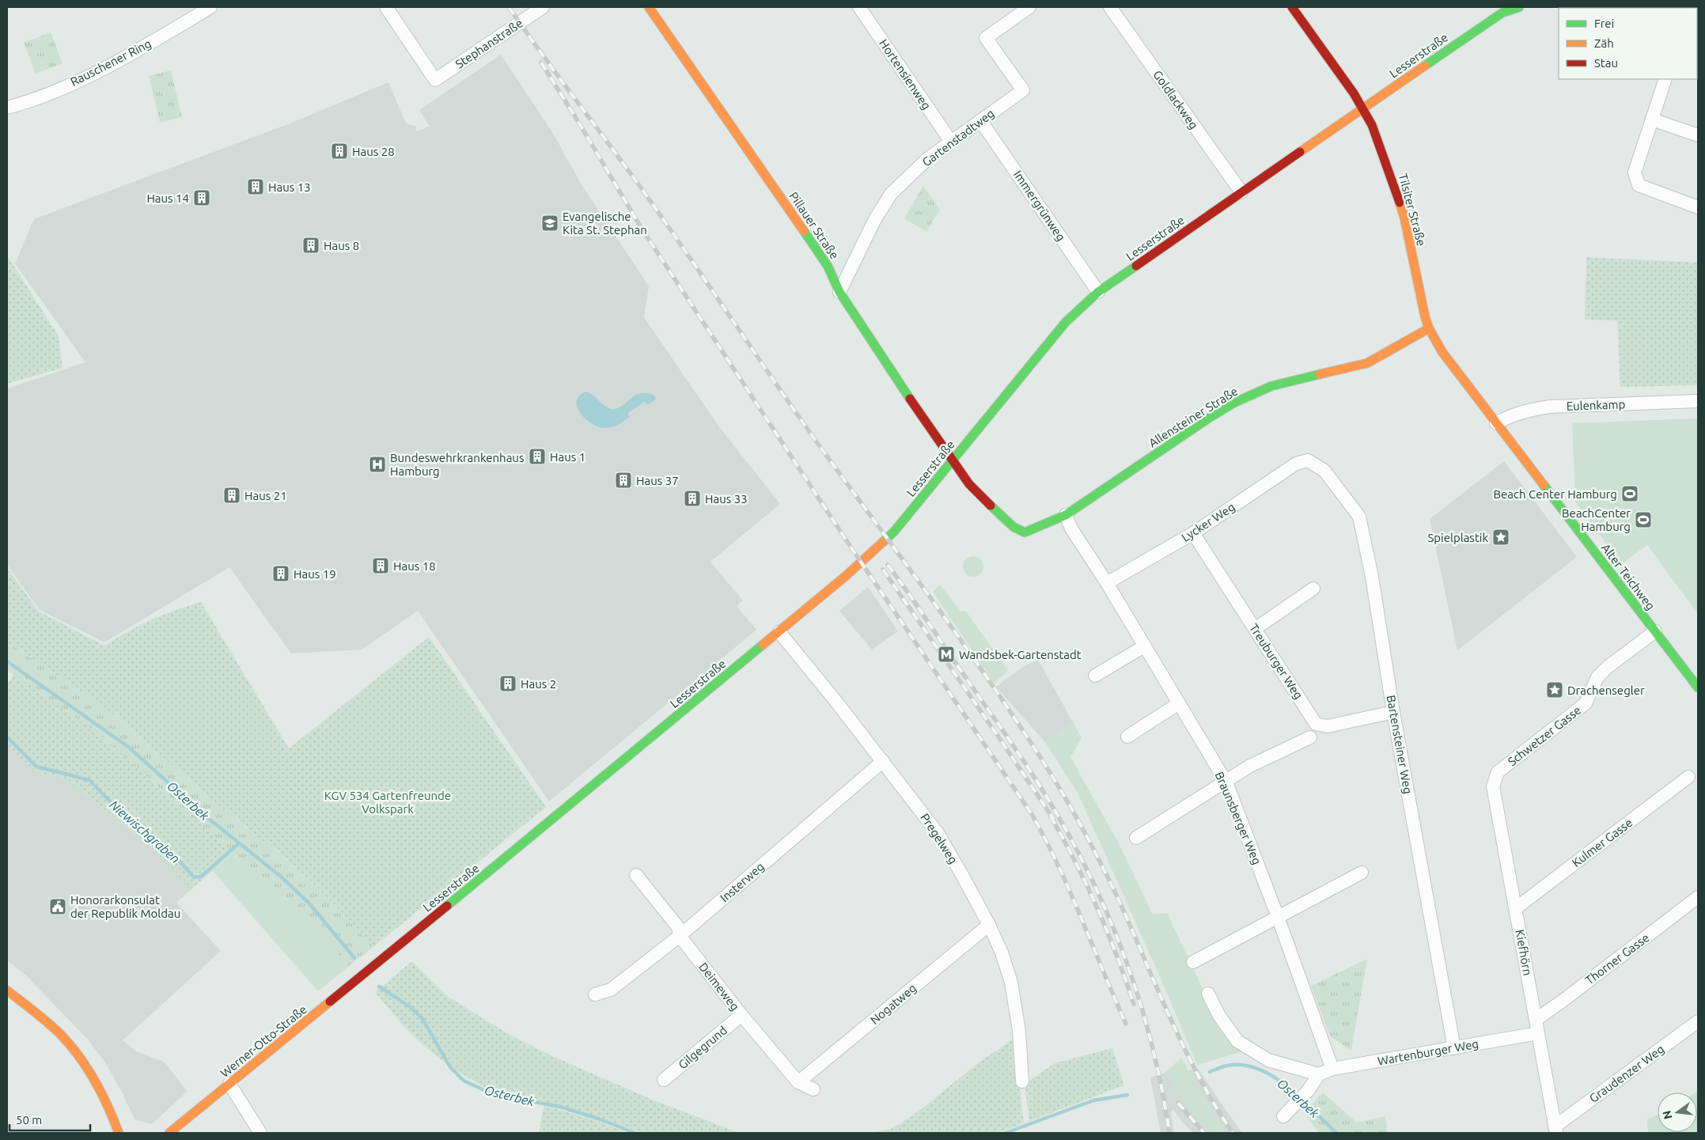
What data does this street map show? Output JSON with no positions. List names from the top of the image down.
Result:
{
  "streets": {
    "street": [
      "Stephanstraße",
      "Lesserstraße",
      "Rauschener Ring",
      "Hortensienweg",
      "Goldlackweg",
      "Gartenstadtweg",
      "Immergrünweg",
      "Tilsiter Straße",
      "Pillauer Straße",
      "Eulenkamp",
      "Allensteiner Straße",
      "Lycker Weg",
      "Alter Teichweg",
      "Treuburger Weg",
      "Schwetzer Gasse",
      "Bartensteiner Weg",
      "Braunsberger Weg",
      "Pregelweg",
      "Kulmer Gasse",
      "Insterweg",
      "Kiefhörn",
      "Thorner Gasse",
      "Deimeweg",
      "Nogatweg",
      "Werner-Otto-Straße",
      "Gilgegrund",
      "Wartenburger Weg",
      "Graudenzer Weg"
    ]
  },
  "crossings": [
    ["Lesserstraße", "Goldlackweg"],
    ["Lesserstraße", "Immergrünweg"],
    ["Lesserstraße", "Tilsiter Straße"],
    ["Lesserstraße", "Pillauer Straße"],
    ["Lesserstraße", "Pregelweg"],
    ["Lesserstraße", "Werner-Otto-Straße"],
    ["Hortensienweg", "Gartenstadtweg"],
    ["Gartenstadtweg", "Immergrünweg"],
    ["Gartenstadtweg", "Pillauer Straße"],
    ["Tilsiter Straße", "Eulenkamp"],
    ["Tilsiter Straße", "Allensteiner Straße"],
    ["Tilsiter Straße", "Alter Teichweg"],
    ["Pillauer Straße", "Allensteiner Straße"],
    ["Eulenkamp", "Alter Teichweg"],
    ["Allensteiner Straße", "Braunsberger Weg"],
    ["Lycker Weg", "Treuburger Weg"],
    ["Lycker Weg", "Bartensteiner Weg"],
    ["Lycker Weg", "Braunsberger Weg"],
    ["Alter Teichweg", "Schwetzer Gasse"],
    ["Treuburger Weg", "Bartensteiner Weg"],
    ["Schwetzer Gasse", "Kiefhörn"],
    ["Bartensteiner Weg", "Wartenburger Weg"],
    ["Braunsberger Weg", "Wartenburger Weg"],
    ["Pregelweg", "Insterweg"],
    ["Pregelweg", "Nogatweg"],
    ["Kulmer Gasse", "Kiefhörn"],
    ["Insterweg", "Deimeweg"],
    ["Kiefhörn", "Thorner Gasse"],
    ["Kiefhörn", "Wartenburger Weg"],
    ["Kiefhörn", "Graudenzer Weg"],
    ["Deimeweg", "Nogatweg"],
    ["Deimeweg", "Gilgegrund"]
  ],
  "water": ["Osterbek", "Niewischgraben"],
  "parks": ["KGV 534 Gartenfreunde Volkspark"],
  "places": {
    "building": [
      "Haus 28",
      "Haus 13",
      "Haus 14",
      "Haus 8",
      "Haus 1",
      "Haus 37",
      "Haus 21",
      "Haus 33",
      "Haus 18",
      "Haus 19",
      "Haus 2"
    ],
    "school or university": ["Evangelische Kita St. Stephan"],
    "hospital": ["Bundeswehrkrankenhaus Hamburg"],
    "sports": ["Beach Center Hamburg", "BeachCenter Hamburg"],
    "place": ["Spielplastik", "Drachensegler"],
    "metro station": ["Wandsbek-Gartenstadt"],
    "public building": ["Honorarkonsulat der Republik Moldau"]
  },
  "legend": ["Frei", "Zäh", "Stau"],
  "scale_bar": "50 m",
  "north": "left"
}
